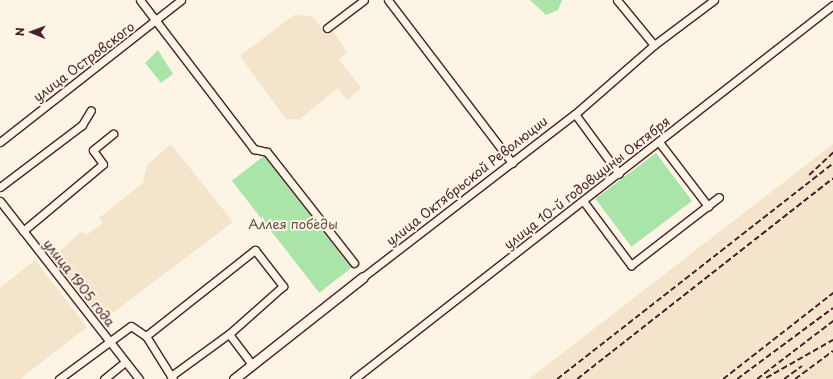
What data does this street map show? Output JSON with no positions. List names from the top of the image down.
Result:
{
  "streets": {
    "main road": ["улица Октябрьской Революции"],
    "street": ["улица Островского", "улица 10-й годовщины Октября", "улица 1905 года"]
  },
  "parks": ["Аллея победы"],
  "north": "left"
}
